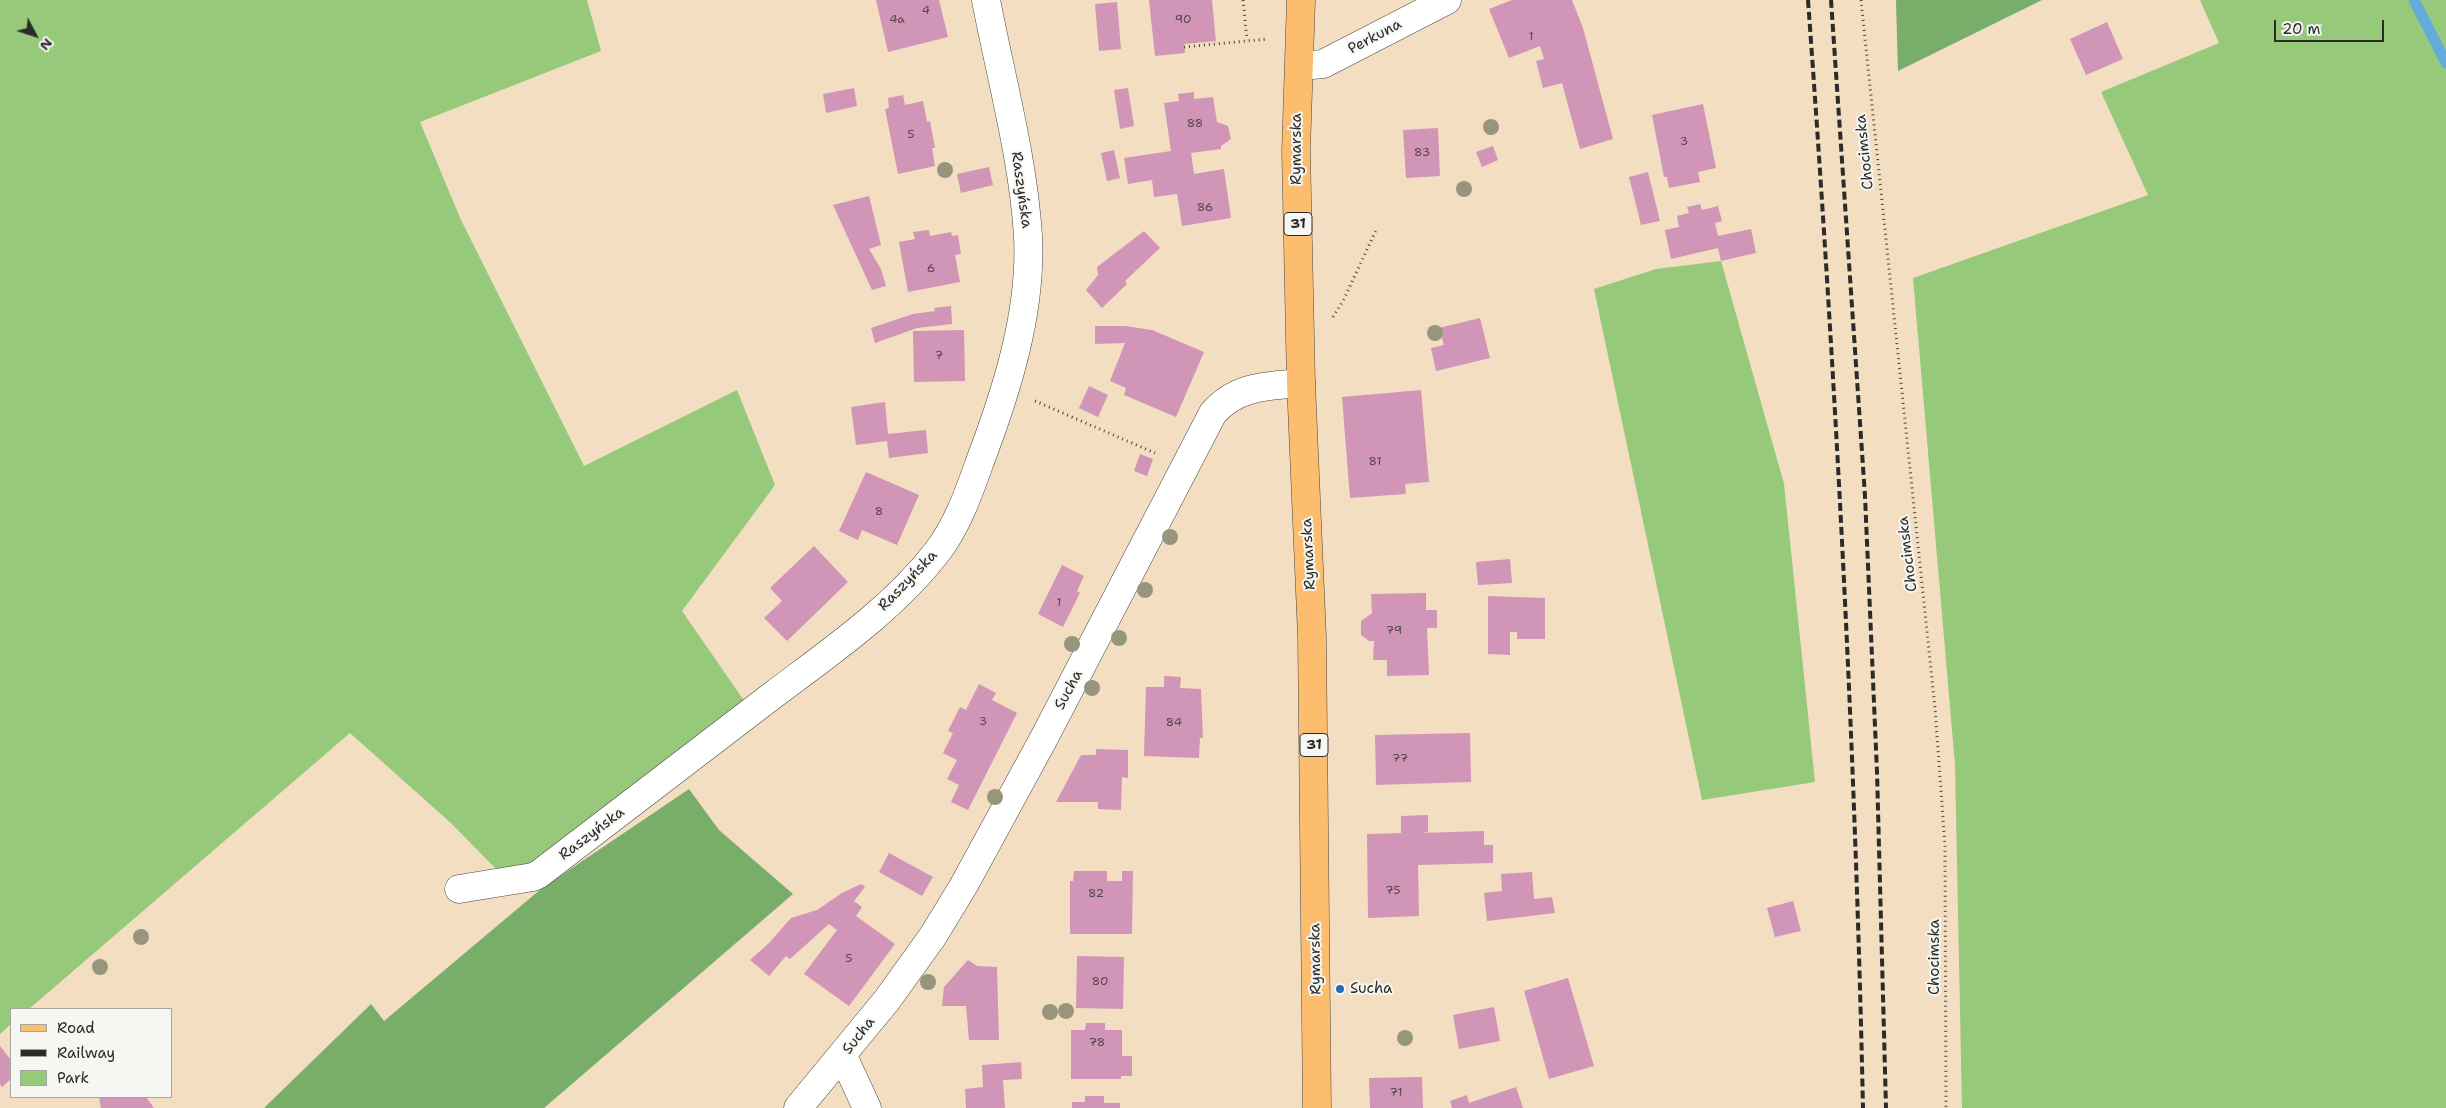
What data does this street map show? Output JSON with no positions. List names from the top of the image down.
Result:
{
  "streets": {
    "main road": ["Rymarska", "31"],
    "street": ["Perkuna", "Raszyńska", "Sucha"],
    "path": ["Chocimska"]
  },
  "crossings": [
    ["Perkuna", "Rymarska"],
    ["Rymarska", "Sucha"]
  ],
  "places": ["Sucha"],
  "house_numbers": [
    "4",
    "4a",
    "90",
    "1",
    "88",
    "5",
    "3",
    "83",
    "86",
    "6",
    "7",
    "81",
    "8",
    "1",
    "79",
    "3",
    "84",
    "77",
    "75",
    "82",
    "5",
    "80",
    "78",
    "71"
  ],
  "legend": ["Road", "Railway", "Park"],
  "scale_bar": "20 m",
  "north": "bottom right"
}
